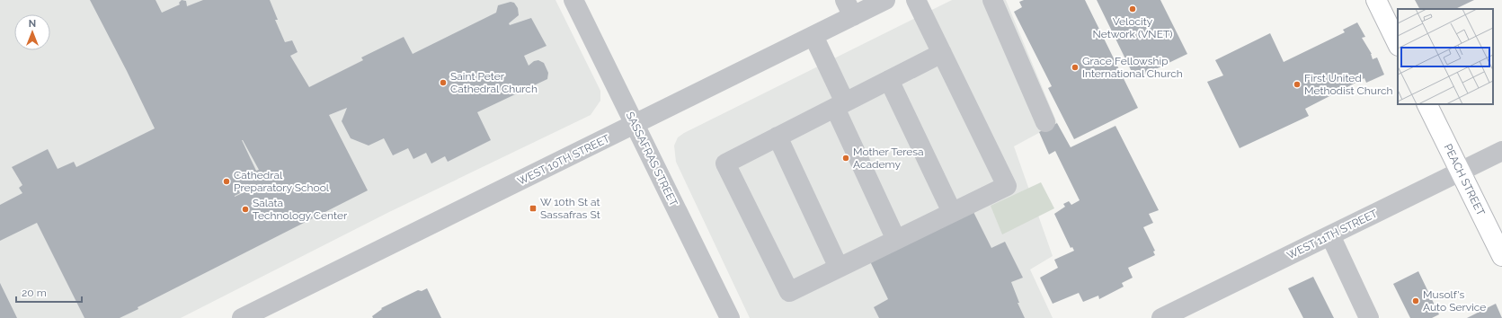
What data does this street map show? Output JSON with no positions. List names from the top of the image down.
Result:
{
  "streets": {
    "main road": ["PEACH STREET"],
    "street": ["SASSAFRAS STREET", "WEST 10TH STREET", "WEST 11TH STREET"]
  },
  "crossings": [
    ["SASSAFRAS STREET", "WEST 10TH STREET"],
    ["PEACH STREET", "WEST 11TH STREET"]
  ],
  "places": {
    "other": [
      "Velocity Network (VNET)",
      "Grace Fellowship International Church",
      "Saint Peter Cathedral Church",
      "First United Methodist Church",
      "Mother Teresa Academy",
      "Cathedral Preparatory School",
      "Salata Technology Center",
      "Musolf's Auto Service"
    ],
    "transit": ["W 10th St at Sassafras St"]
  },
  "scale_bar": "20 m",
  "north": "top"
}
